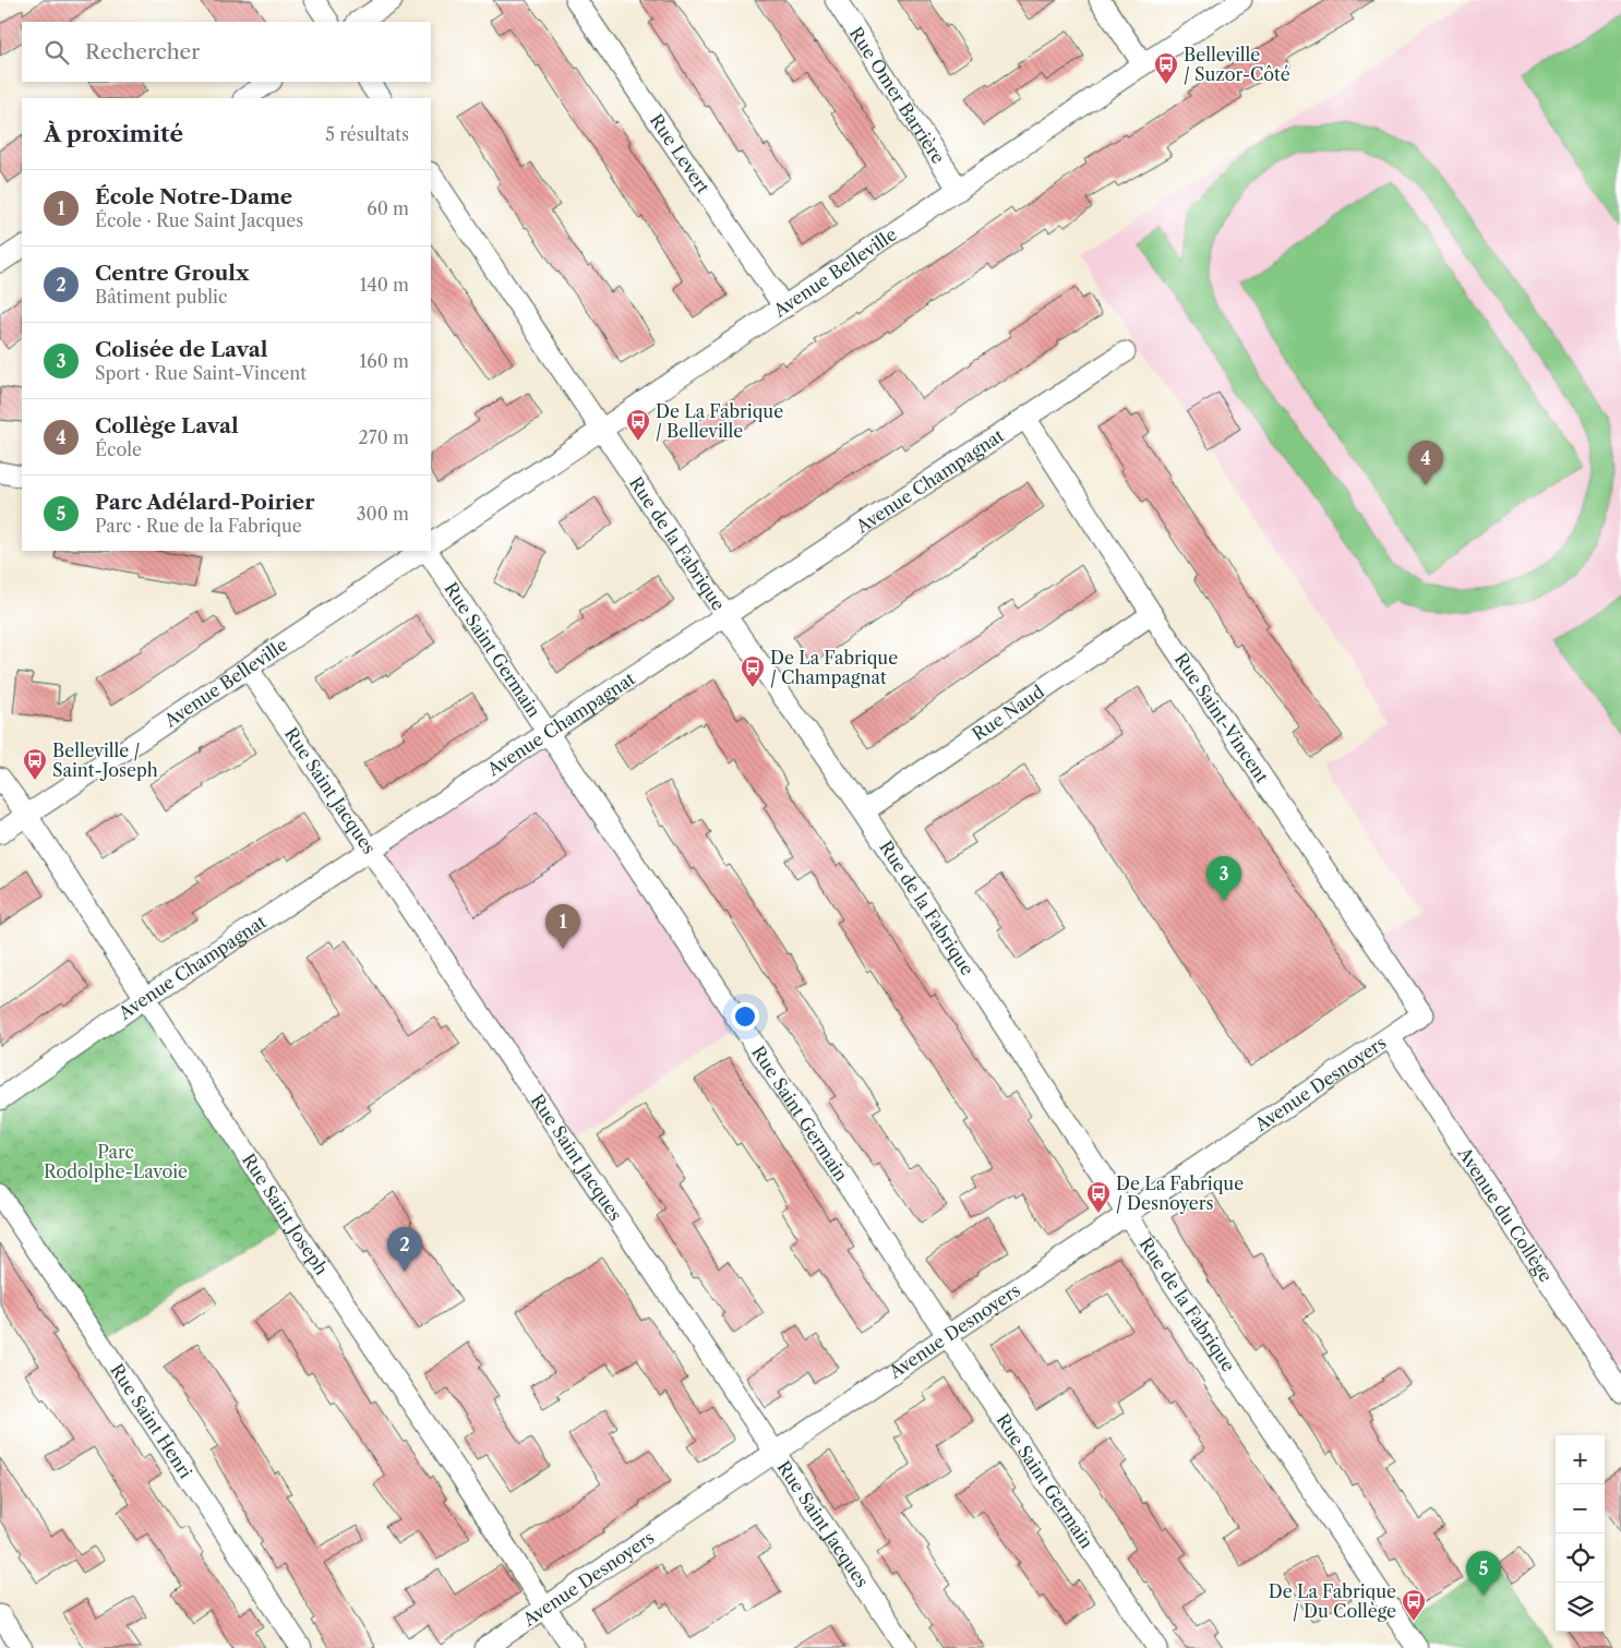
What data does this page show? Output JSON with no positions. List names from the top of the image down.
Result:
{
  "streets": {
    "street": [
      "Rue Omer Barrière",
      "Rue Levert",
      "Avenue Belleville",
      "Avenue Champagnat",
      "Rue de la Fabrique",
      "Rue Saint Germain",
      "Rue Naud",
      "Rue Saint-Vincent",
      "Rue Saint Jacques",
      "Avenue Desnoyers",
      "Rue Saint Joseph",
      "Avenue du Collège",
      "Rue Saint Henri"
    ]
  },
  "crossings": [
    ["Rue Omer Barrière", "Avenue Belleville"],
    ["Rue Levert", "Avenue Belleville"],
    ["Avenue Belleville", "Rue de la Fabrique"],
    ["Avenue Belleville", "Rue Saint Jacques"],
    ["Avenue Belleville", "Rue Saint Joseph"],
    ["Avenue Champagnat", "Rue de la Fabrique"],
    ["Avenue Champagnat", "Rue Saint Germain"],
    ["Avenue Champagnat", "Rue Saint-Vincent"],
    ["Avenue Champagnat", "Rue Saint Jacques"],
    ["Avenue Champagnat", "Rue Saint Joseph"],
    ["Rue de la Fabrique", "Rue Naud"],
    ["Rue de la Fabrique", "Avenue Desnoyers"],
    ["Rue Saint Germain", "Avenue Desnoyers"],
    ["Rue Naud", "Rue Saint-Vincent"],
    ["Rue Saint-Vincent", "Avenue Desnoyers"],
    ["Rue Saint Jacques", "Avenue Desnoyers"],
    ["Avenue Desnoyers", "Rue Saint Joseph"],
    ["Avenue Desnoyers", "Avenue du Collège"]
  ],
  "parks": ["Parc Rodolphe-Lavoie"],
  "places": {
    "bus stop": [
      "Belleville / Suzor-Côté",
      "De La Fabrique / Belleville",
      "De La Fabrique / Champagnat",
      "Belleville / Saint-Joseph",
      "De La Fabrique / Desnoyers",
      "De La Fabrique / Du Collège"
    ]
  },
  "page": {
    "search": "Rechercher",
    "heading": ["À proximité", "5 résultats"],
    "list": [
      {
        "mark": "1",
        "name": "École Notre-Dame",
        "note": "École · Rue Saint Jacques",
        "value": "60 m"
      },
      {
        "mark": "2",
        "name": "Centre Groulx",
        "note": "Bâtiment public",
        "value": "140 m"
      },
      {
        "mark": "3",
        "name": "Colisée de Laval",
        "note": "Sport · Rue Saint-Vincent",
        "value": "160 m"
      },
      {
        "mark": "4",
        "name": "Collège Laval",
        "note": "École",
        "value": "270 m"
      },
      {
        "mark": "5",
        "name": "Parc Adélard-Poirier",
        "note": "Parc · Rue de la Fabrique",
        "value": "300 m"
      }
    ],
    "pins": [
      "4",
      "3",
      "1",
      "2",
      "5"
    ],
    "map_buttons": ["+", "−"]
  }
}
